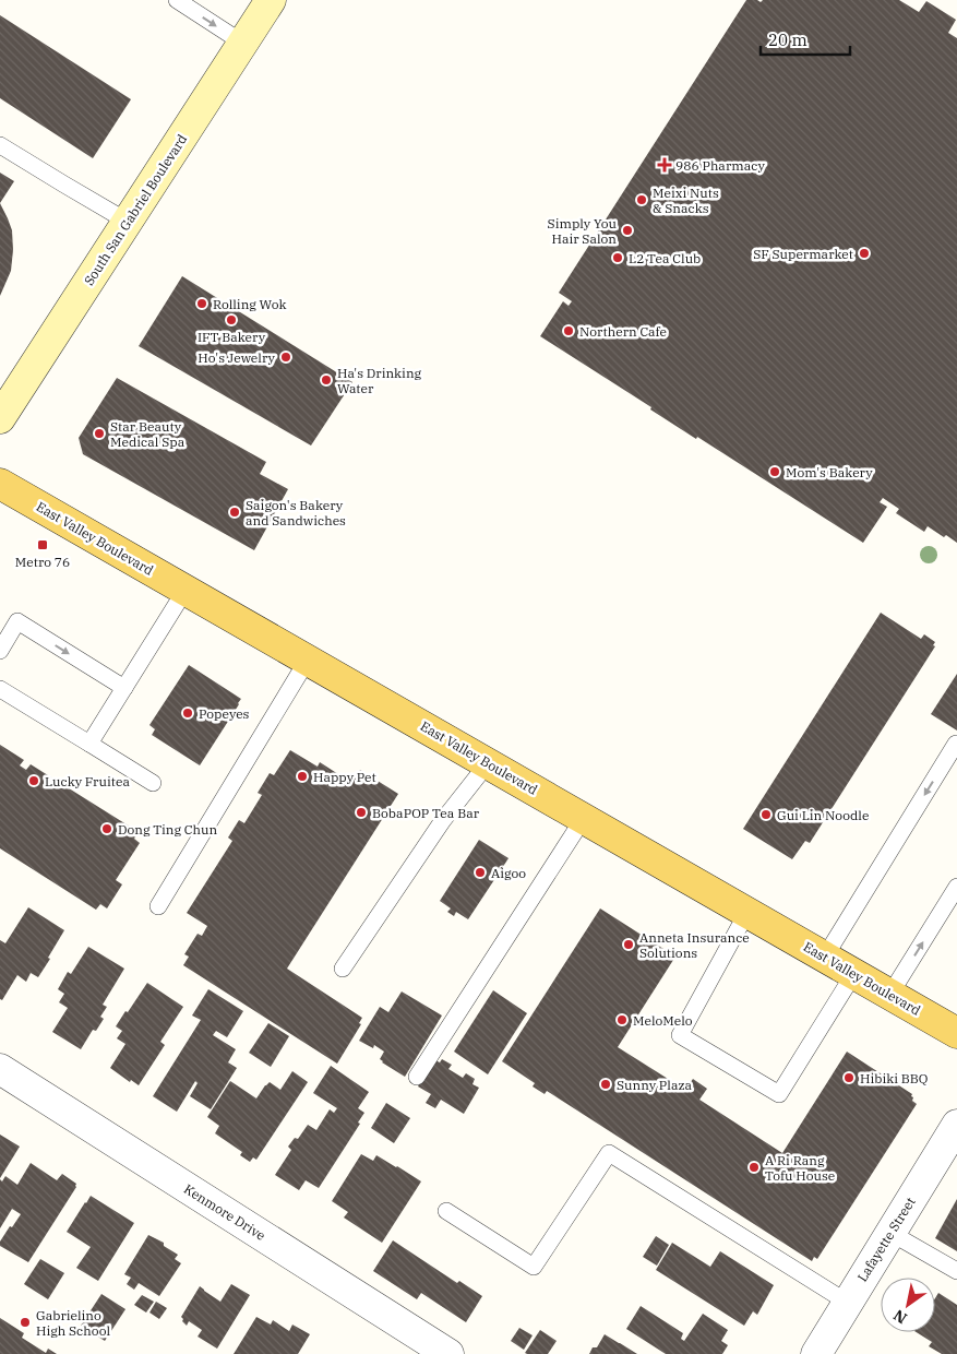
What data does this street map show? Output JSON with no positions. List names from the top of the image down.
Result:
{
  "streets": {
    "main road": ["South San Gabriel Boulevard", "East Valley Boulevard"],
    "street": ["Kenmore Drive", "Lafayette Street"]
  },
  "places": {
    "health": ["986 Pharmacy"],
    "other": [
      "Meixi Nuts & Snacks",
      "Simply You Hair Salon",
      "SF Supermarket",
      "L2 Tea Club",
      "Rolling Wok",
      "IFT Bakery",
      "Northern Cafe",
      "Ho's Jewelry",
      "Ha's Drinking Water",
      "Star Beauty Medical Spa",
      "Mom's Bakery",
      "Saigon's Bakery and Sandwiches",
      "Popeyes",
      "Happy Pet",
      "Lucky Fruitea",
      "BobaPOP Tea Bar",
      "Gui Lin Noodle",
      "Dong Ting Chun",
      "Aigoo",
      "Anneta Insurance Solutions",
      "MeloMelo",
      "Hibiki BBQ",
      "Sunny Plaza",
      "A Ri Rang Tofu House",
      "Gabrielino High School"
    ],
    "transit": ["Metro 76"]
  },
  "scale_bar": "20 m",
  "north": "bottom left"
}
